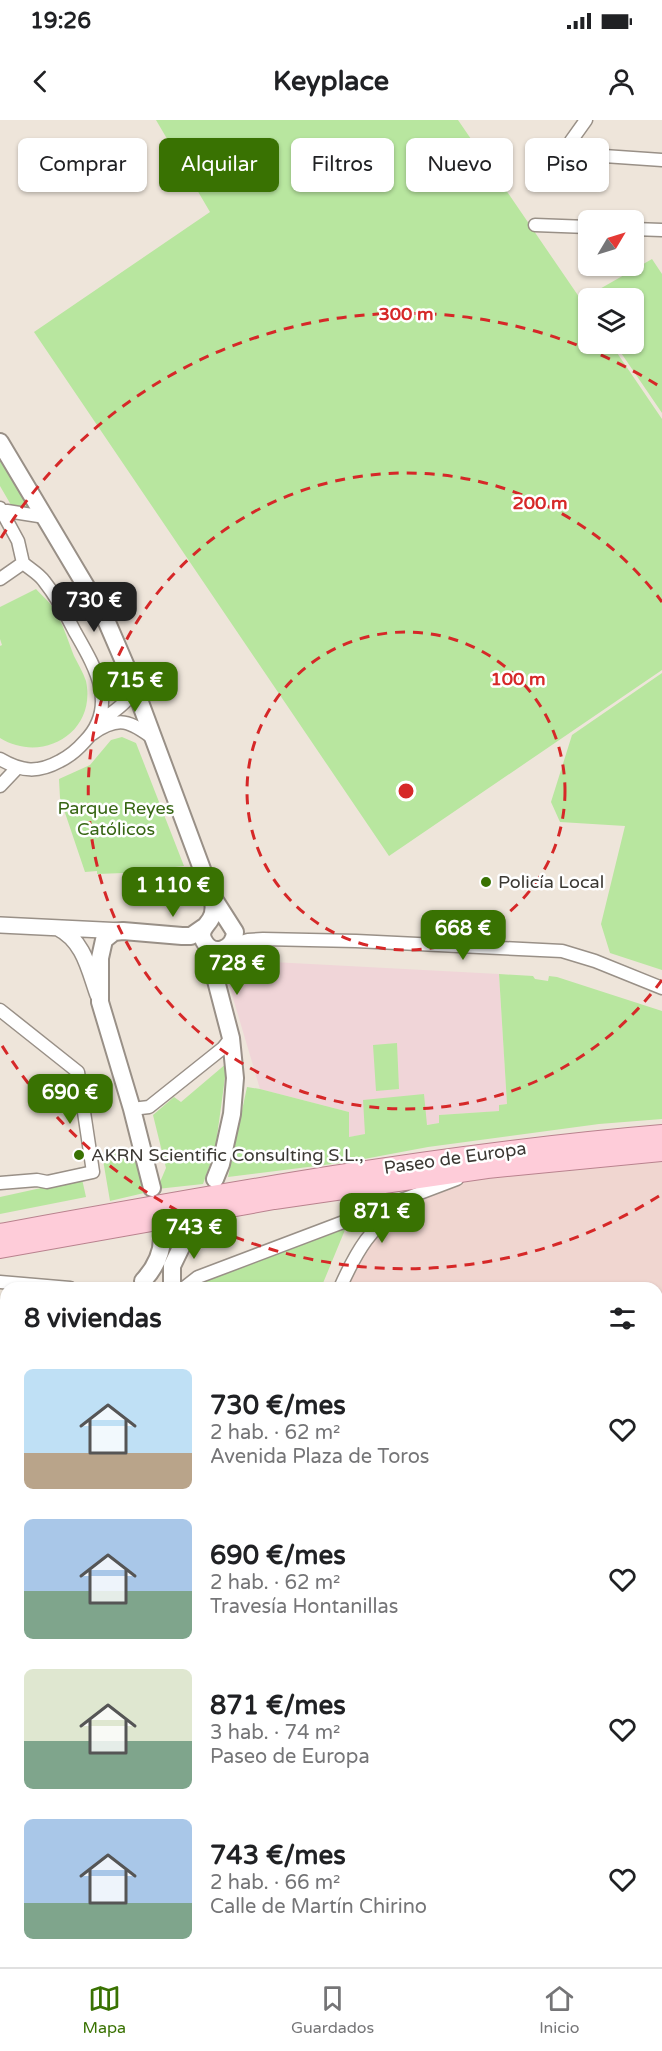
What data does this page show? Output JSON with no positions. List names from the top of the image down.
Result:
{
  "streets": {
    "main road": ["Paseo de Europa"]
  },
  "parks": ["Parque Reyes Católicos"],
  "places": ["Policía Local", "AKRN Scientific Consulting S.L.,"],
  "north": "top right",
  "page": {
    "status": "19:26",
    "header": "Keyplace",
    "chip": [
      "Comprar",
      "Alquilar",
      "Filtros",
      "Nuevo",
      "Piso"
    ],
    "price": [
      "730 €",
      "715 €",
      "1 110 €",
      "668 €",
      "728 €",
      "690 €",
      "871 €",
      "743 €"
    ],
    "heading": "8 viviendas",
    "list": [
      {
        "name": "730 €/mes",
        "note": "2 hab. · 62 m² · Avenida Plaza de Toros"
      },
      {
        "name": "690 €/mes",
        "note": "2 hab. · 62 m² · Travesía Hontanillas"
      },
      {
        "name": "871 €/mes",
        "note": "3 hab. · 74 m² · Paseo de Europa"
      },
      {
        "name": "743 €/mes",
        "note": "2 hab. · 66 m² · Calle de Martín Chirino"
      }
    ],
    "tabs": ["Mapa", "Guardados", "Inicio"]
  },
  "rings": ["300 m", "200 m", "100 m"]
}
